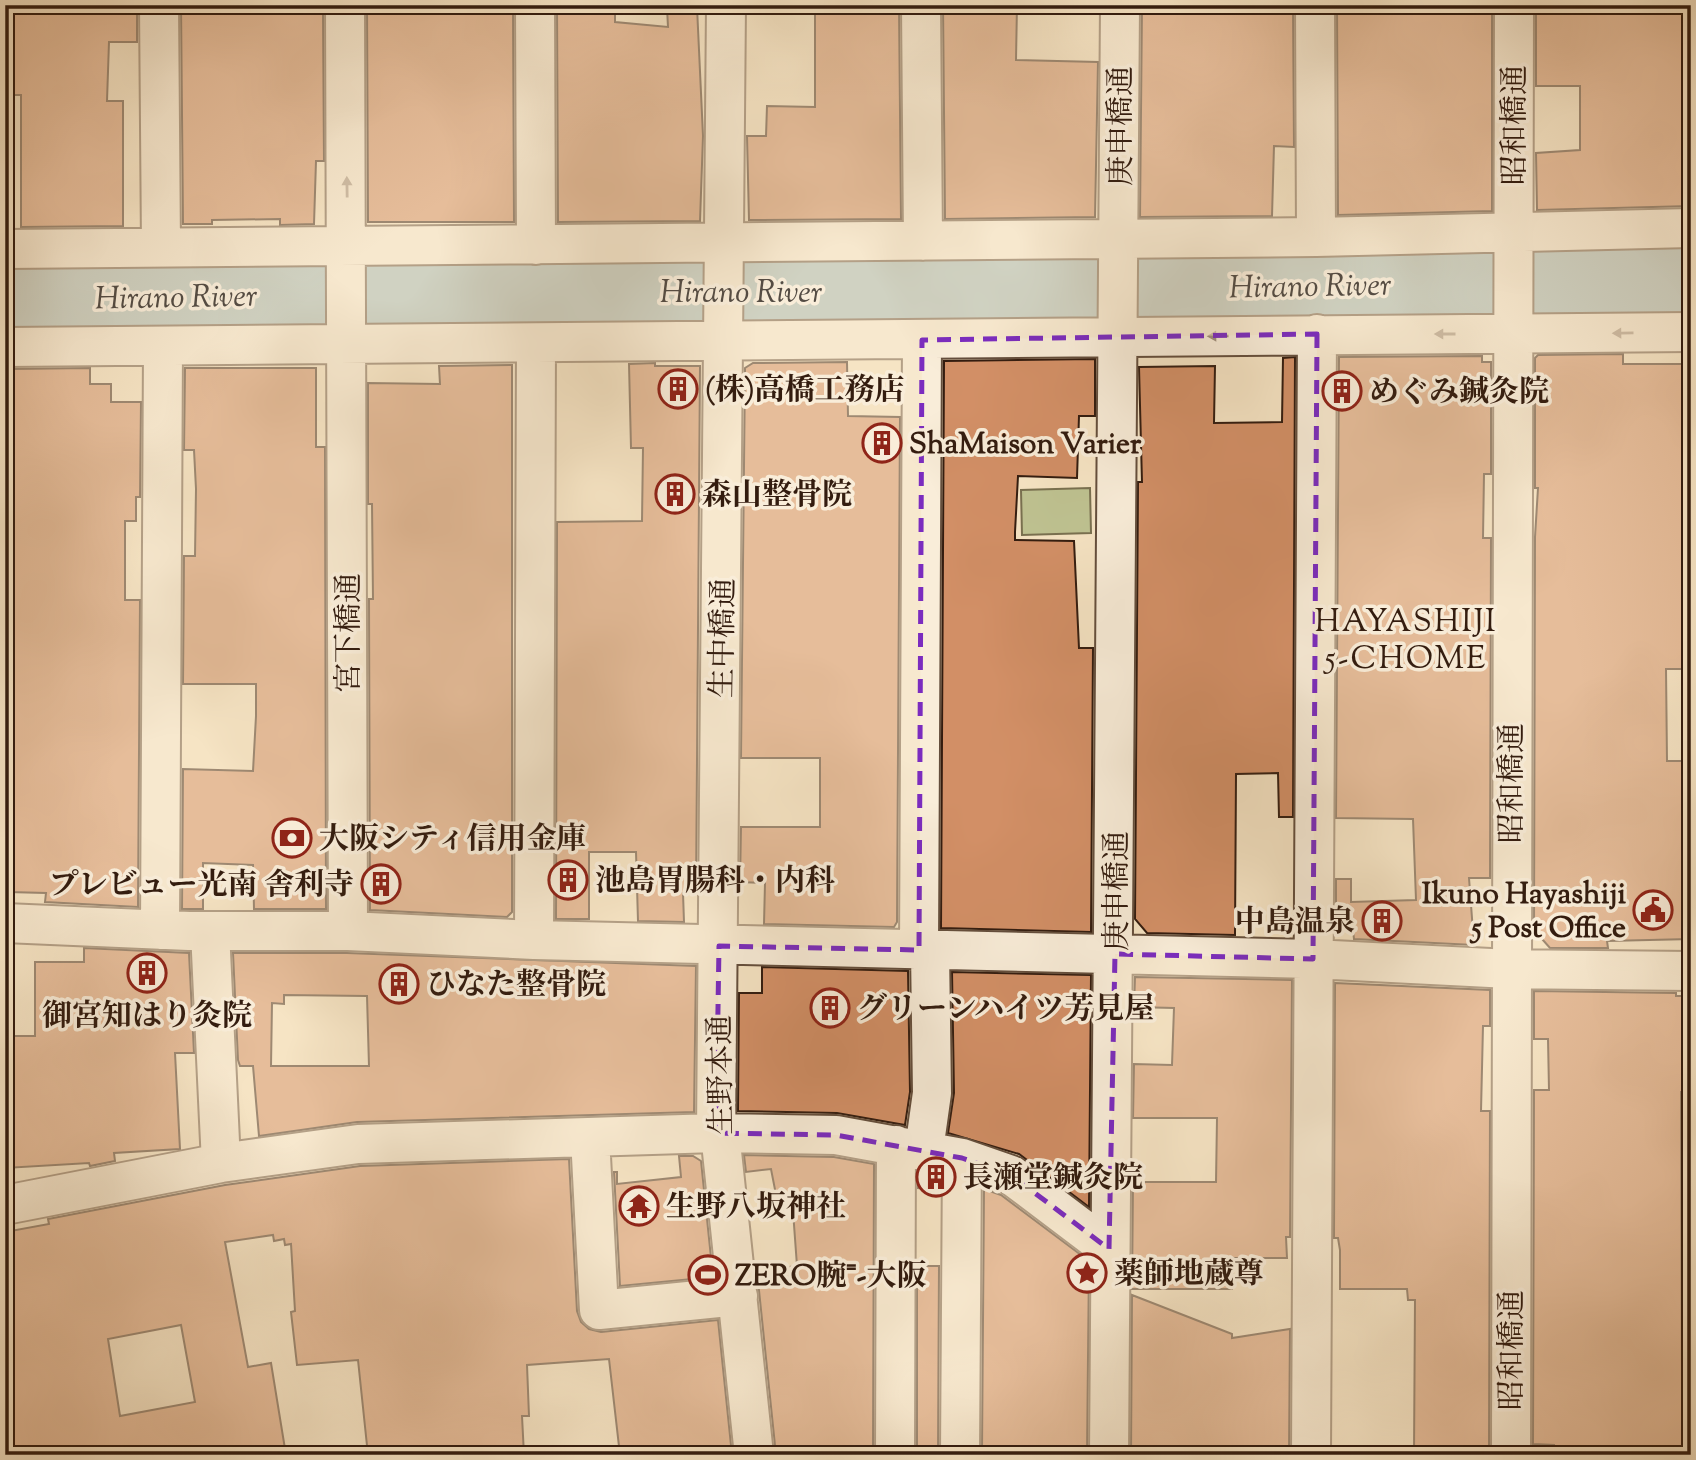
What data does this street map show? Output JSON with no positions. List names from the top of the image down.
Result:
{
  "streets": {
    "street": [
      "昭和橋通",
      "庚申橋通",
      "宮下橋通",
      "生中橋通",
      "生野本通"
    ]
  },
  "crossings": [
    ["生中橋通", "生野本通"]
  ],
  "districts": ["HAYASHIJI 5-CHOME"],
  "water": ["Hirano River"],
  "places": {
    "building": [
      "(株)高橋工務店",
      "めぐみ鍼灸院",
      "ShaMaison Varier",
      "森山整骨院",
      "池島胃腸科・内科",
      "プレビュー光南 舎利寺",
      "中島温泉",
      "御宮知はり灸院",
      "ひなた整骨院",
      "グリーンハイツ芳見屋",
      "長瀬堂鍼灸院"
    ],
    "bank": ["大阪シティ信用金庫"],
    "public building": ["Ikuno Hayashiji 5 Post Office"],
    "temple": ["生野八坂神社"],
    "place": ["薬師地蔵尊"],
    "sports": ["ZERO腕⁼-大阪"]
  }
}
